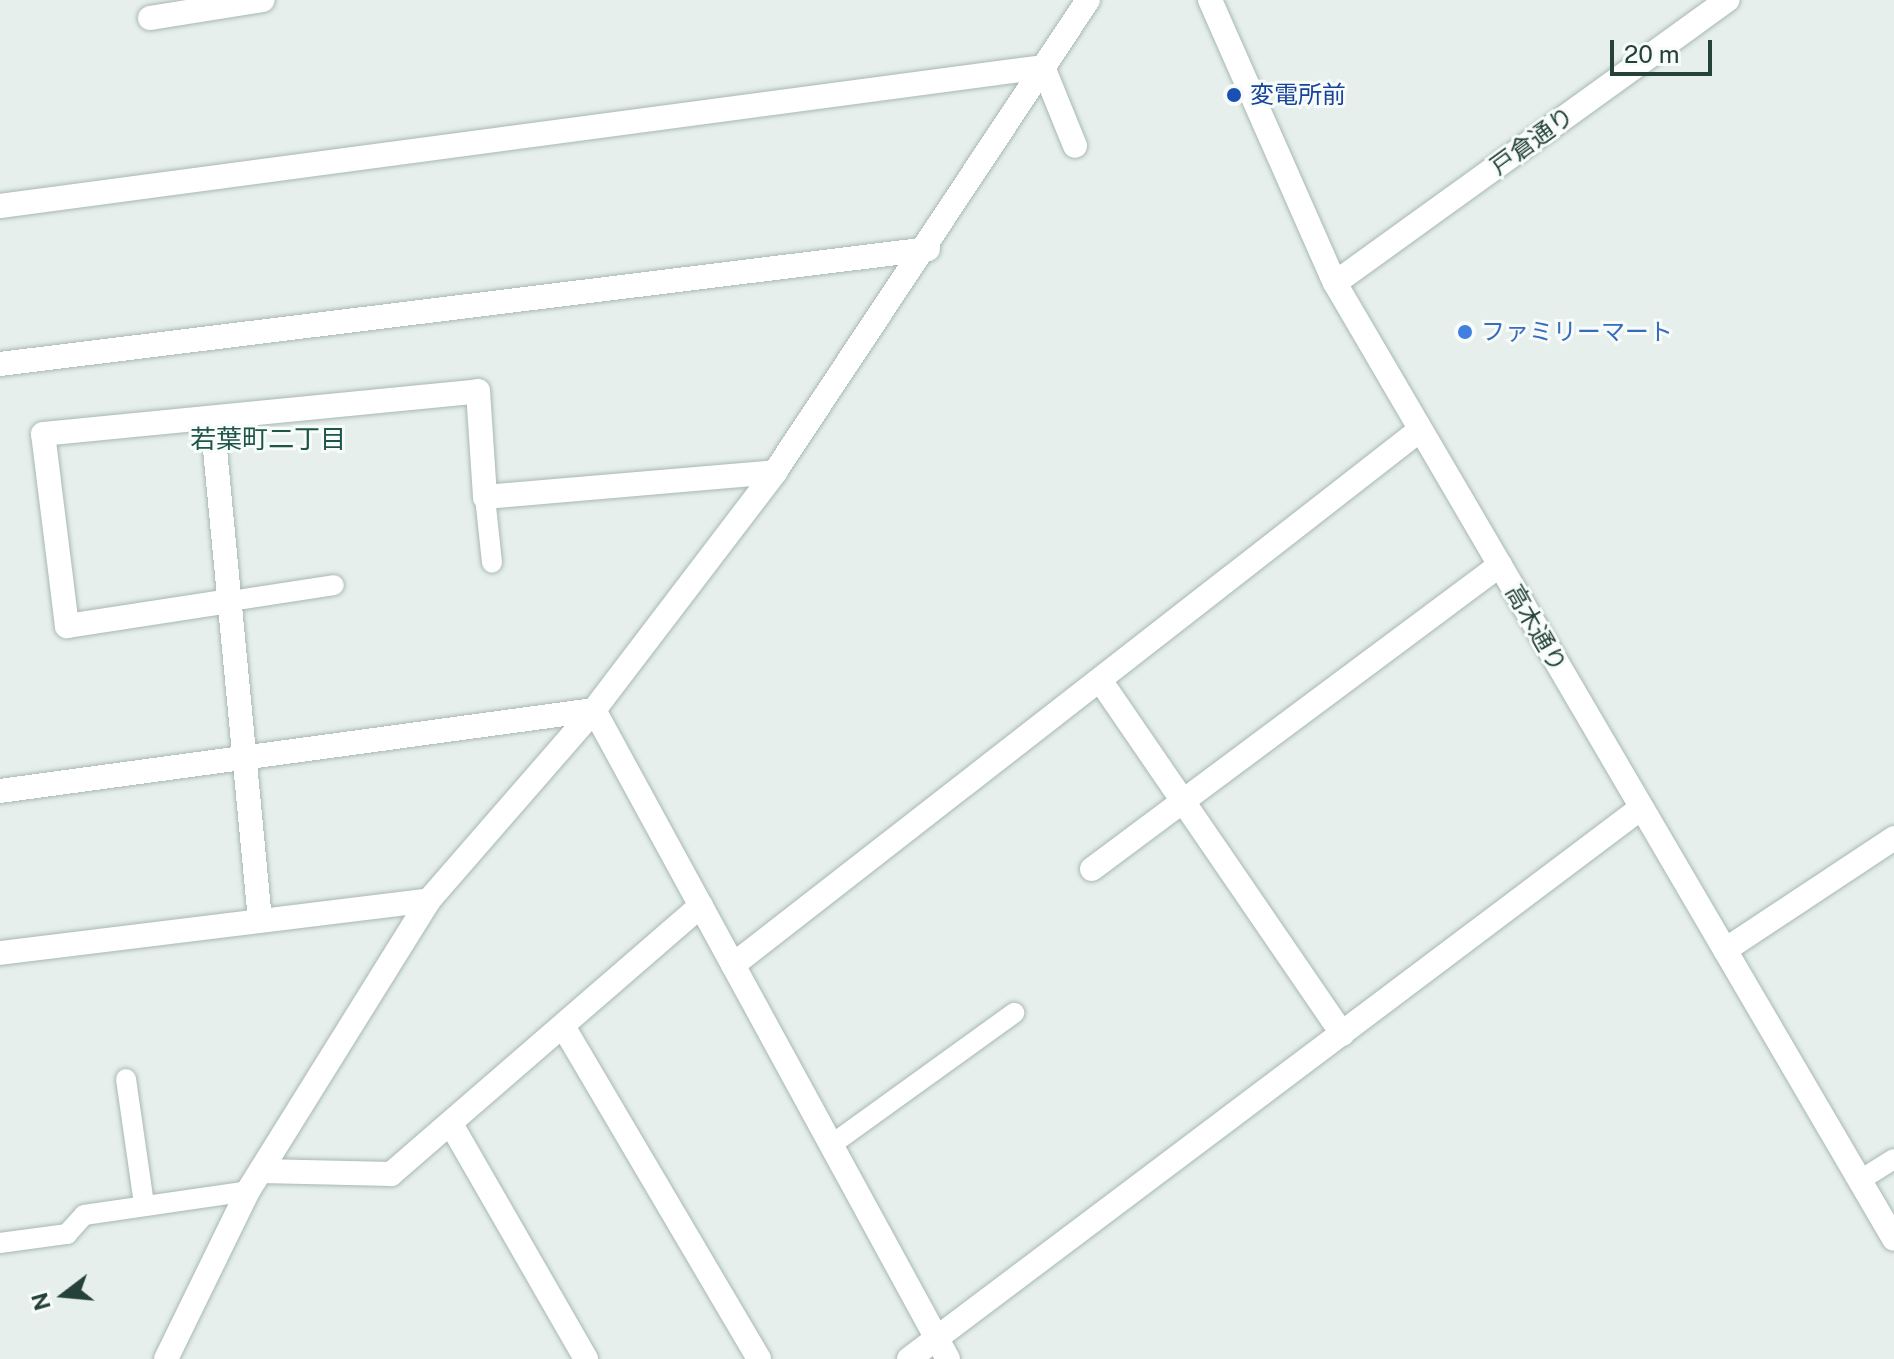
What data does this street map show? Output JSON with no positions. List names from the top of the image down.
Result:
{
  "streets": {
    "street": ["戸倉通り", "高木通り"]
  },
  "crossings": [
    ["戸倉通り", "高木通り"]
  ],
  "districts": ["若葉町二丁目"],
  "places": ["変電所前", "ファミリーマート"],
  "scale_bar": "20 m",
  "north": "left"
}
